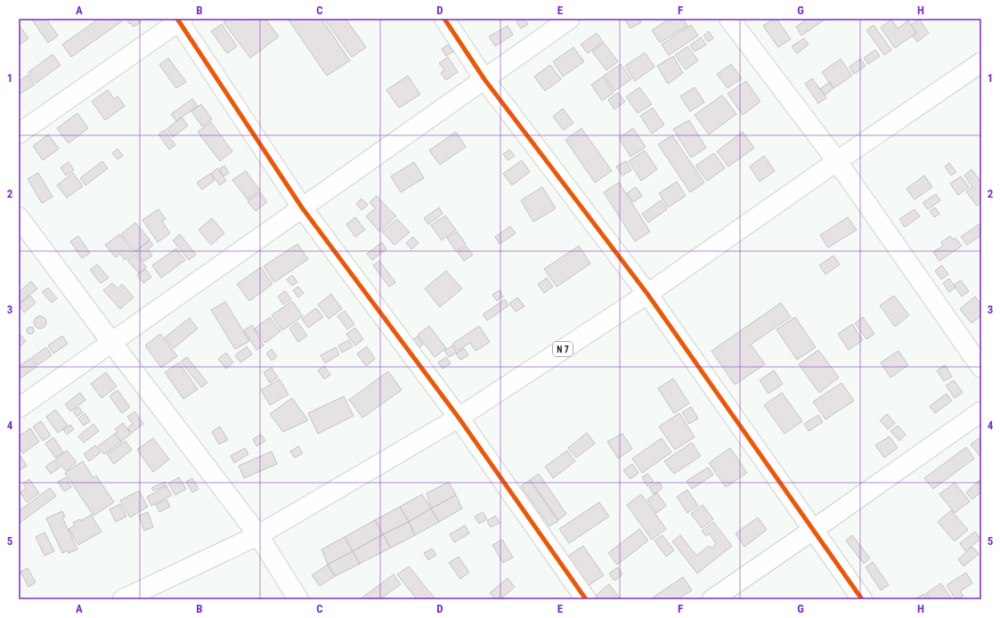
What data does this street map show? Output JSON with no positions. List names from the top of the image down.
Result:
{
  "streets": {
    "main road": ["N 7"]
  },
  "grid": {
    "columns": [
      "A",
      "B",
      "C",
      "D",
      "E",
      "F",
      "G",
      "H"
    ],
    "rows": [
      "1",
      "2",
      "3",
      "4",
      "5"
    ]
  }
}
